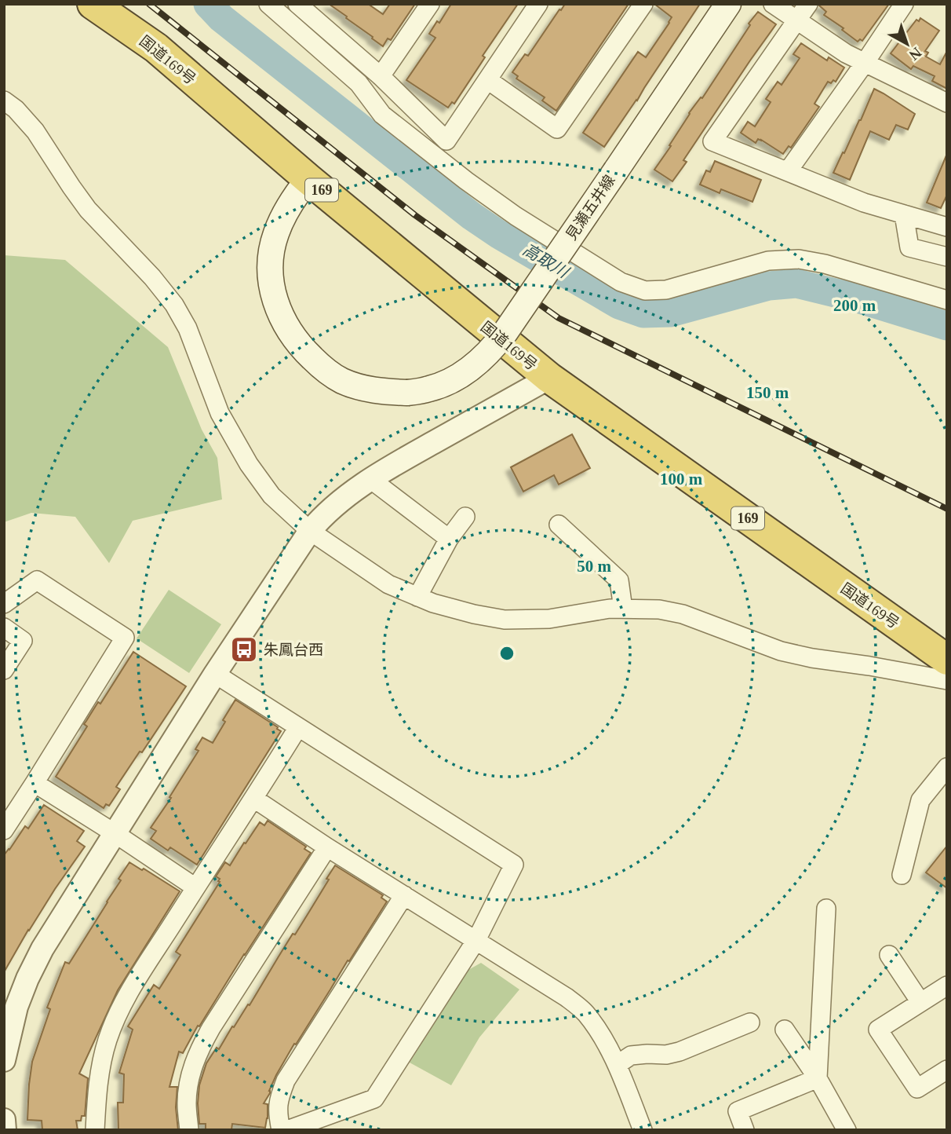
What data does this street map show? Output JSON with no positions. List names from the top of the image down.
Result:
{
  "streets": {
    "highway": ["国道169号", "169"],
    "main road": ["見瀬五井線"]
  },
  "crossings": [
    ["国道169号", "見瀬五井線"]
  ],
  "water": ["高取川"],
  "places": {
    "bus stop": ["朱鳳台西"]
  },
  "north": "bottom right",
  "rings": [
    "200 m",
    "150 m",
    "100 m",
    "50 m"
  ]
}
